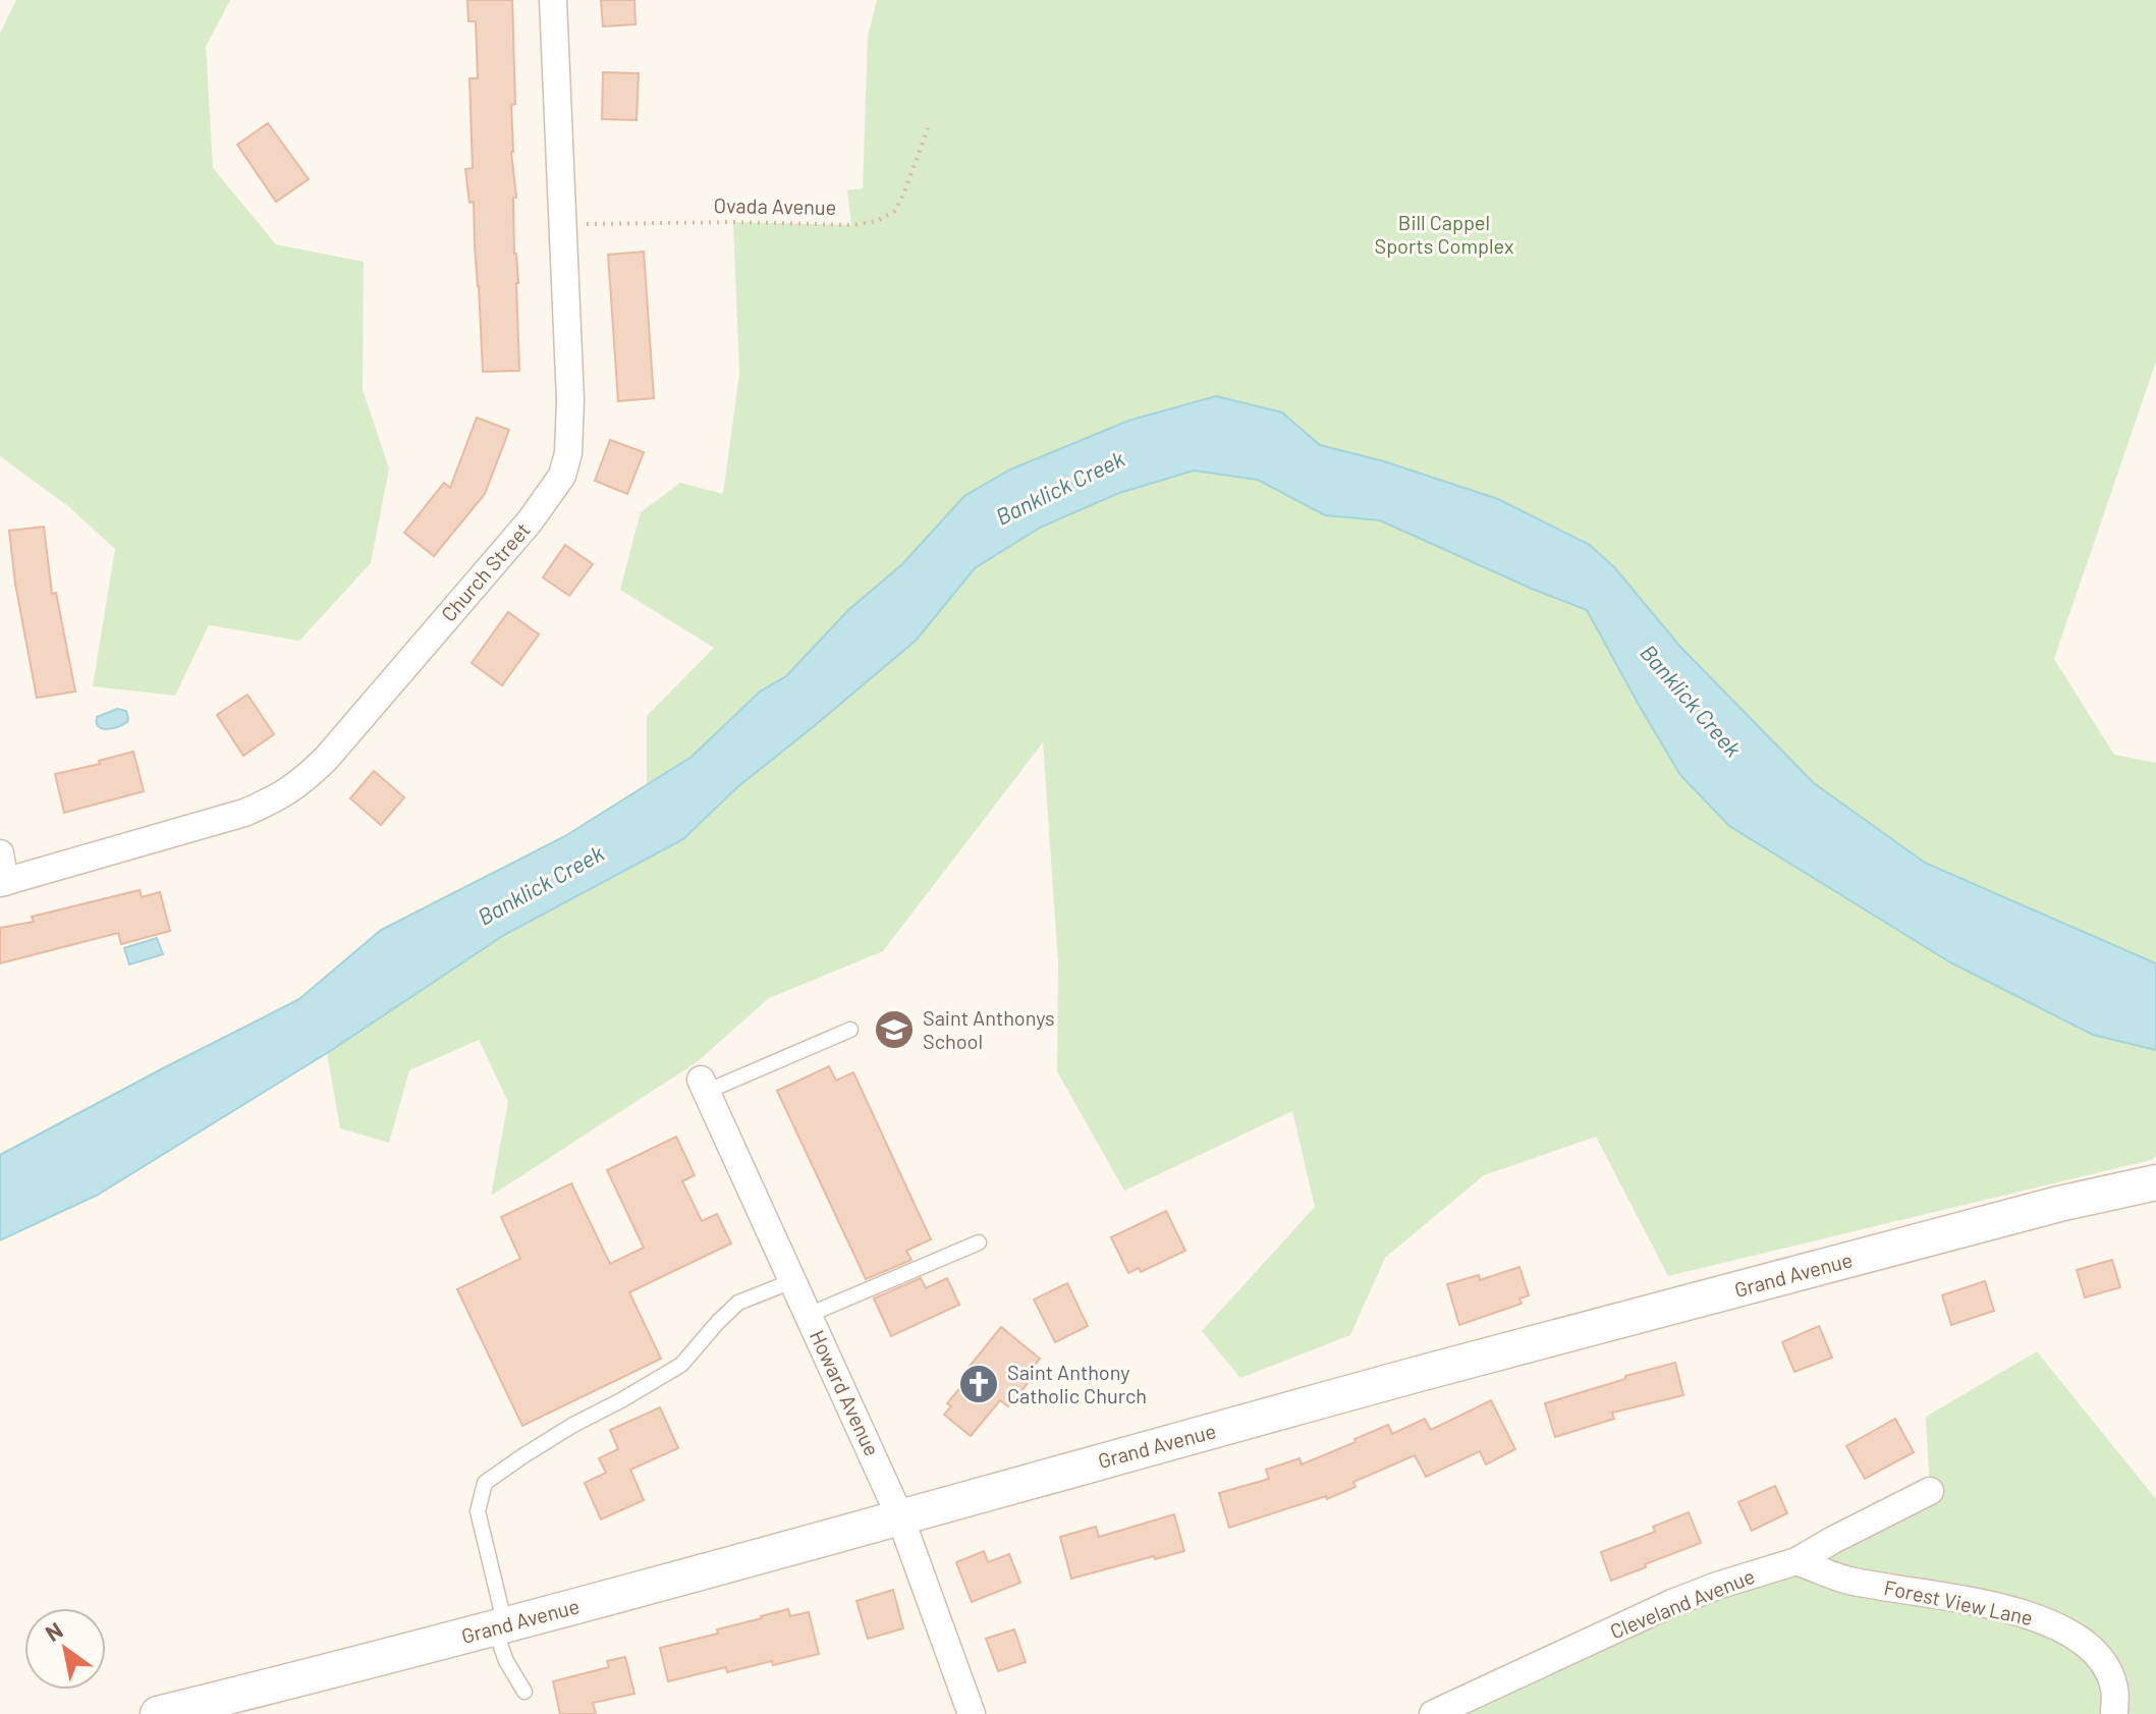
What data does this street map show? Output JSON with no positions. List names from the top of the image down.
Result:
{
  "streets": {
    "street": [
      "Church Street",
      "Grand Avenue",
      "Howard Avenue",
      "Forest View Lane",
      "Cleveland Avenue"
    ],
    "path": ["Ovada Avenue"]
  },
  "crossings": [
    ["Ovada Avenue", "Church Street"],
    ["Grand Avenue", "Howard Avenue"],
    ["Forest View Lane", "Cleveland Avenue"]
  ],
  "water": ["Banklick Creek"],
  "parks": ["Bill Cappel Sports Complex"],
  "places": {
    "school or university": ["Saint Anthonys School"],
    "church": ["Saint Anthony Catholic Church"]
  },
  "north": "top left"
}
